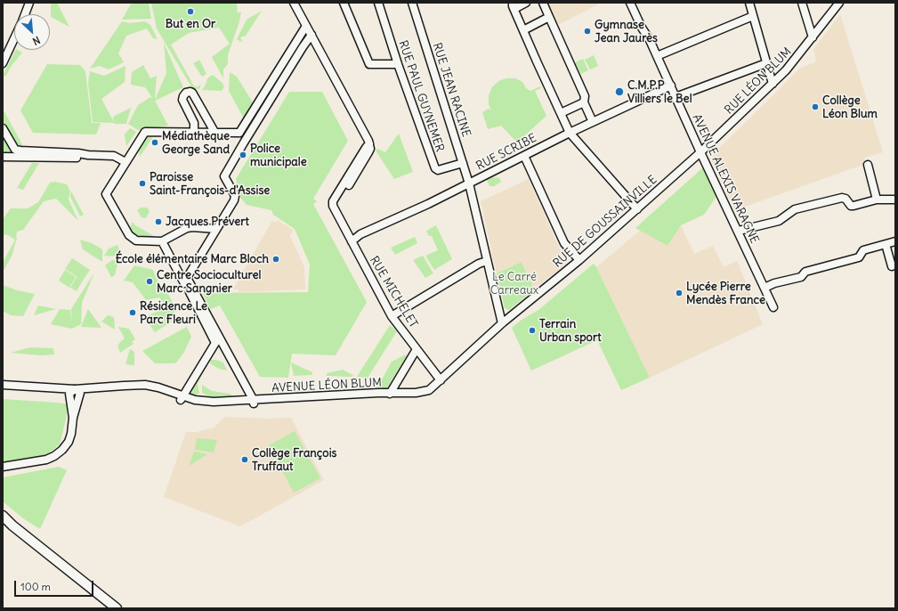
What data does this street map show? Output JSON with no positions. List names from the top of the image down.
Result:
{
  "streets": {
    "street": [
      "RUE LÉON BLUM",
      "RUE JEAN RACINE",
      "RUE PAUL GUYNEMER",
      "RUE SCRIBE",
      "AVENUE ALEXIS VARAGNE",
      "RUE DE GOUSSAINVILLE",
      "RUE MICHELET",
      "AVENUE LÉON BLUM"
    ]
  },
  "crossings": [
    ["RUE LÉON BLUM", "AVENUE ALEXIS VARAGNE"],
    ["RUE LÉON BLUM", "RUE DE GOUSSAINVILLE"],
    ["RUE JEAN RACINE", "RUE PAUL GUYNEMER"],
    ["RUE JEAN RACINE", "RUE SCRIBE"],
    ["RUE JEAN RACINE", "RUE DE GOUSSAINVILLE"],
    ["RUE SCRIBE", "AVENUE ALEXIS VARAGNE"],
    ["RUE SCRIBE", "RUE MICHELET"],
    ["AVENUE ALEXIS VARAGNE", "RUE DE GOUSSAINVILLE"],
    ["RUE DE GOUSSAINVILLE", "RUE MICHELET"],
    ["RUE DE GOUSSAINVILLE", "AVENUE LÉON BLUM"]
  ],
  "parks": ["Le Carré Carreaux"],
  "places": [
    "But en Or",
    "Gymnase Jean Jaurès",
    "C.M.P.P Villiers le Bel",
    "Collège Léon Blum",
    "Médiathèque George Sand",
    "Police municipale",
    "Paroisse Saint-François-d'Assise",
    "Jacques Prévert",
    "École élémentaire Marc Bloch",
    "Centre Socioculturel Marc Sangnier",
    "Lycée Pierre Mendès France",
    "Résidence Le Parc Fleuri",
    "Terrain Urban sport",
    "Collège François Truffaut"
  ],
  "scale_bar": "100 m",
  "north": "bottom right"
}
